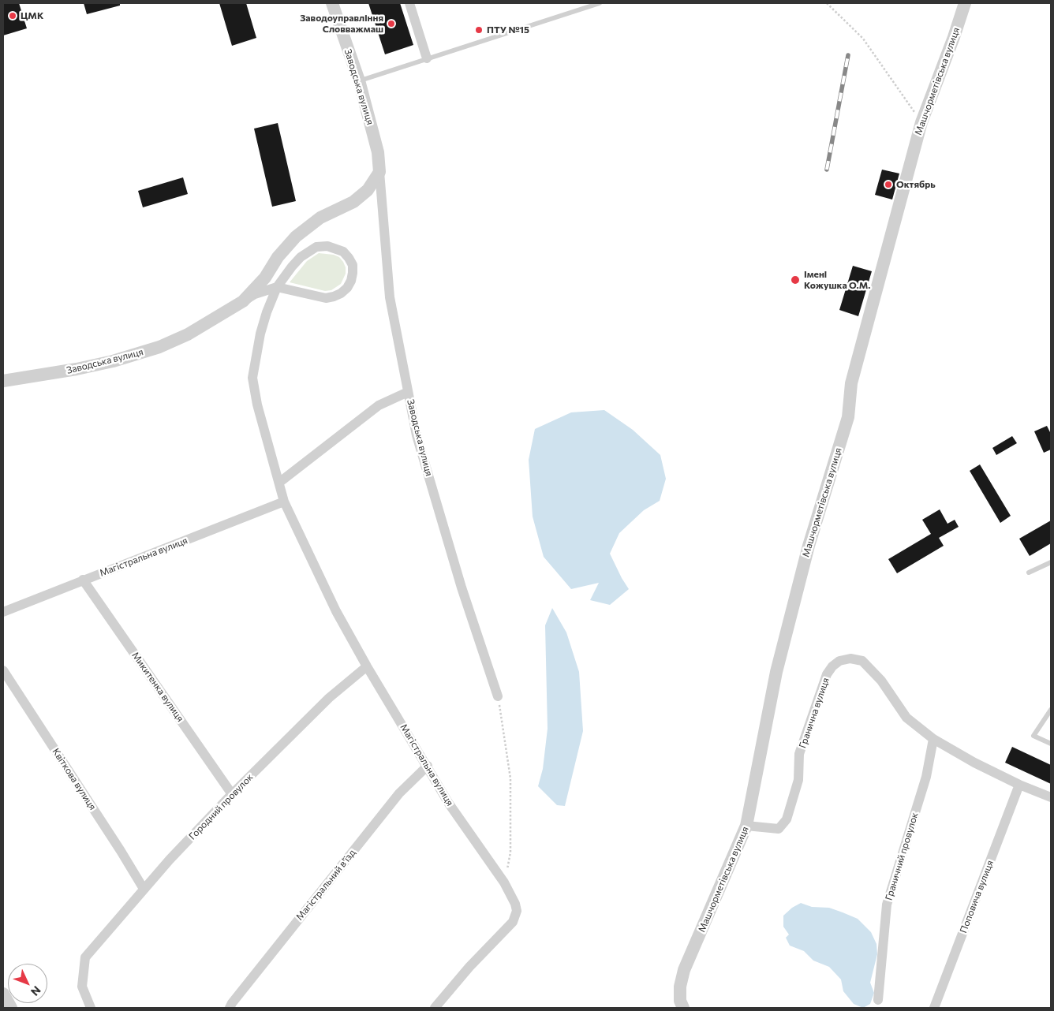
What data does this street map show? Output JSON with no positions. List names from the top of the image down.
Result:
{
  "streets": {
    "street": [
      "Машчорметівська вулиця",
      "Заводська вулиця",
      "Магістральна вулиця",
      "Микитенка вулиця",
      "Гранична вулиця",
      "Квіткова вулиця",
      "Городний провулок",
      "Граничний провулок",
      "Магістральний в'їзд",
      "Поповича вулиця"
    ]
  },
  "crossings": [
    ["Машчорметівська вулиця", "Гранична вулиця"],
    ["Заводська вулиця", "Магістральна вулиця"],
    ["Магістральна вулиця", "Микитенка вулиця"],
    ["Магістральна вулиця", "Городний провулок"],
    ["Магістральна вулиця", "Магістральний в'їзд"],
    ["Микитенка вулиця", "Городний провулок"],
    ["Гранична вулиця", "Граничний провулок"],
    ["Гранична вулиця", "Поповича вулиця"],
    ["Квіткова вулиця", "Городний провулок"]
  ],
  "places": [
    "ЦМК",
    "Заводоуправління Словважмаш",
    "ПТУ №15",
    "Октябрь",
    "Імені Кожушка О.М."
  ],
  "north": "bottom right"
}
